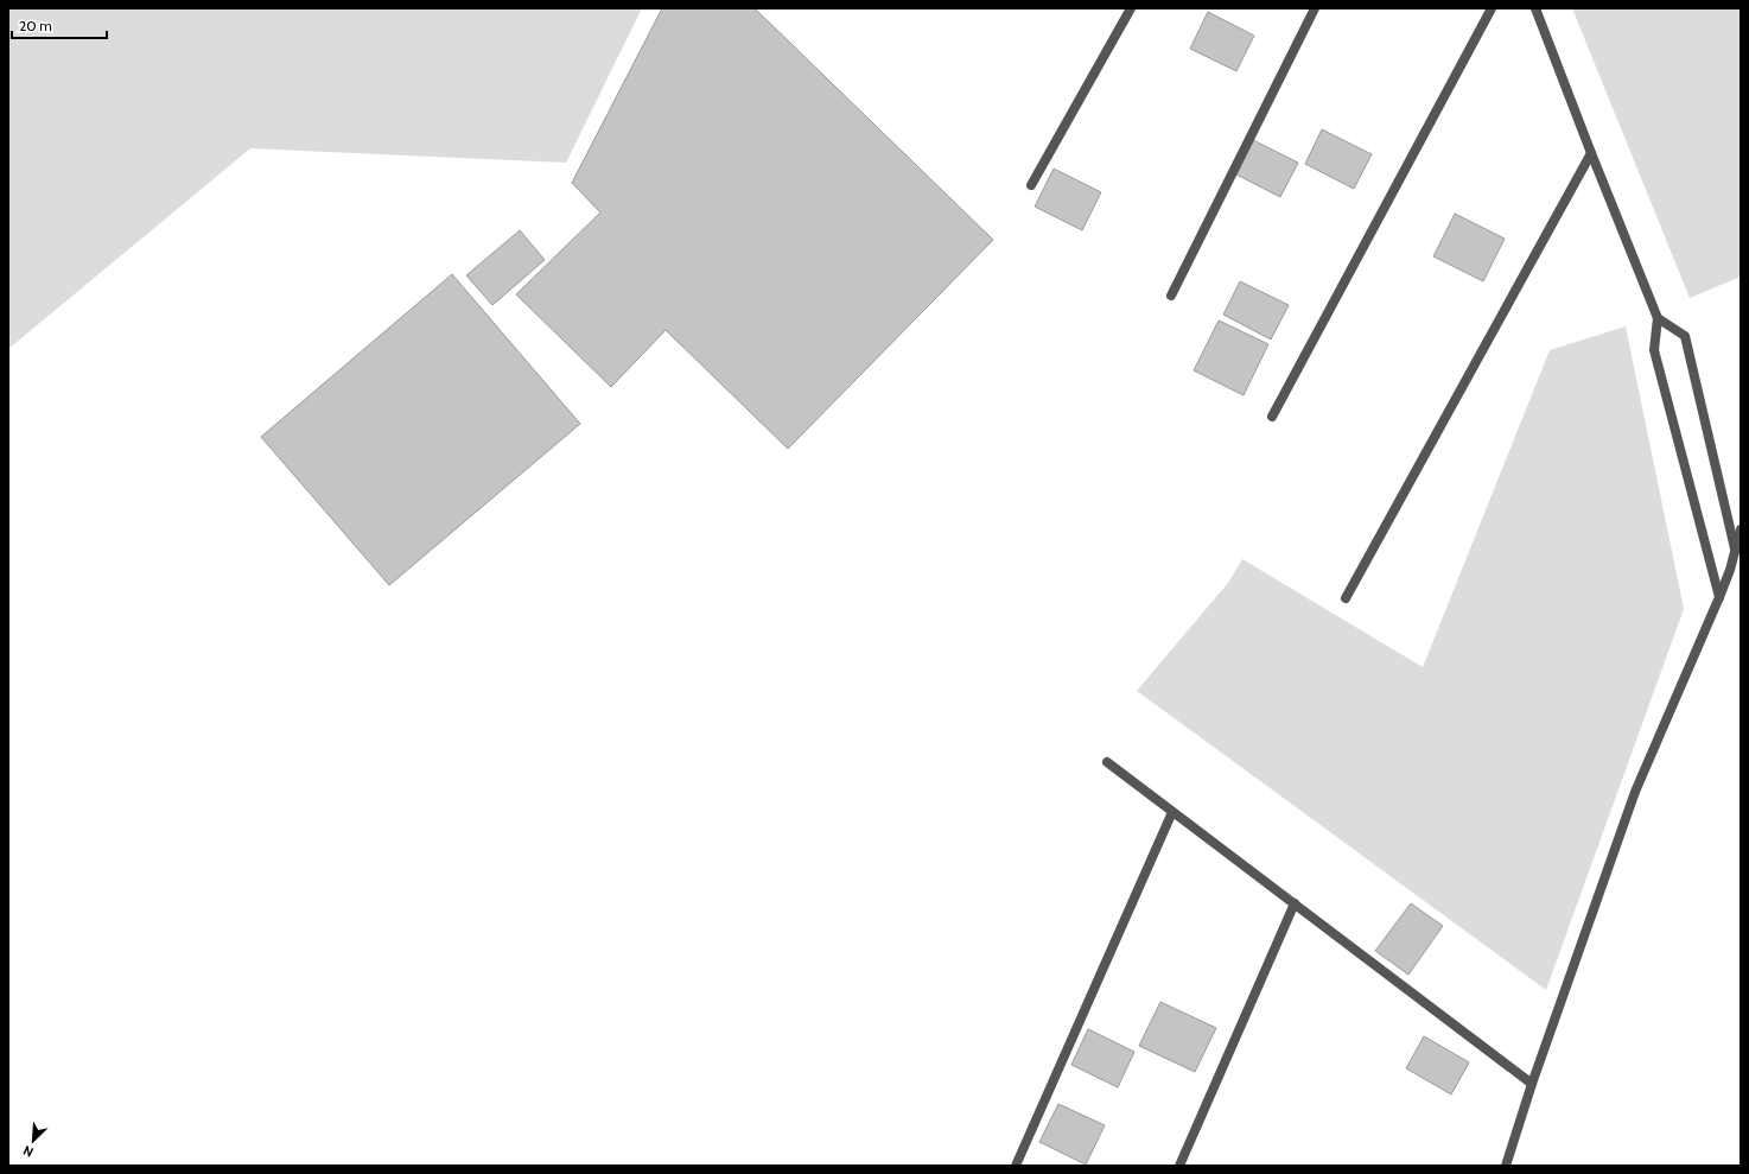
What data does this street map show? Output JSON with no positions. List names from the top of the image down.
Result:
{
  "scale_bar": "20 m",
  "north": "bottom left"
}
